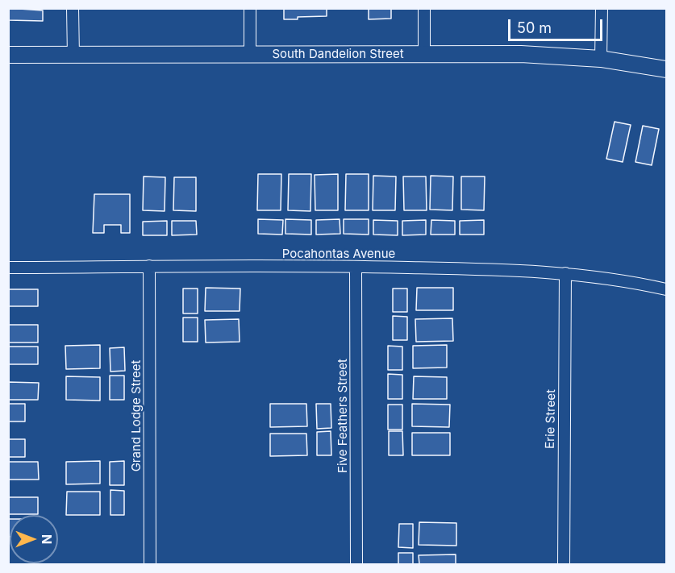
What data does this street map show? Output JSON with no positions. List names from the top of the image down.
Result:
{
  "streets": {
    "street": [
      "South Dandelion Street",
      "Pocahontas Avenue",
      "Grand Lodge Street",
      "Five Feathers Street",
      "Erie Street"
    ]
  },
  "crossings": [
    ["Pocahontas Avenue", "Grand Lodge Street"],
    ["Pocahontas Avenue", "Five Feathers Street"],
    ["Pocahontas Avenue", "Erie Street"]
  ],
  "scale_bar": "50 m",
  "north": "right"
}
